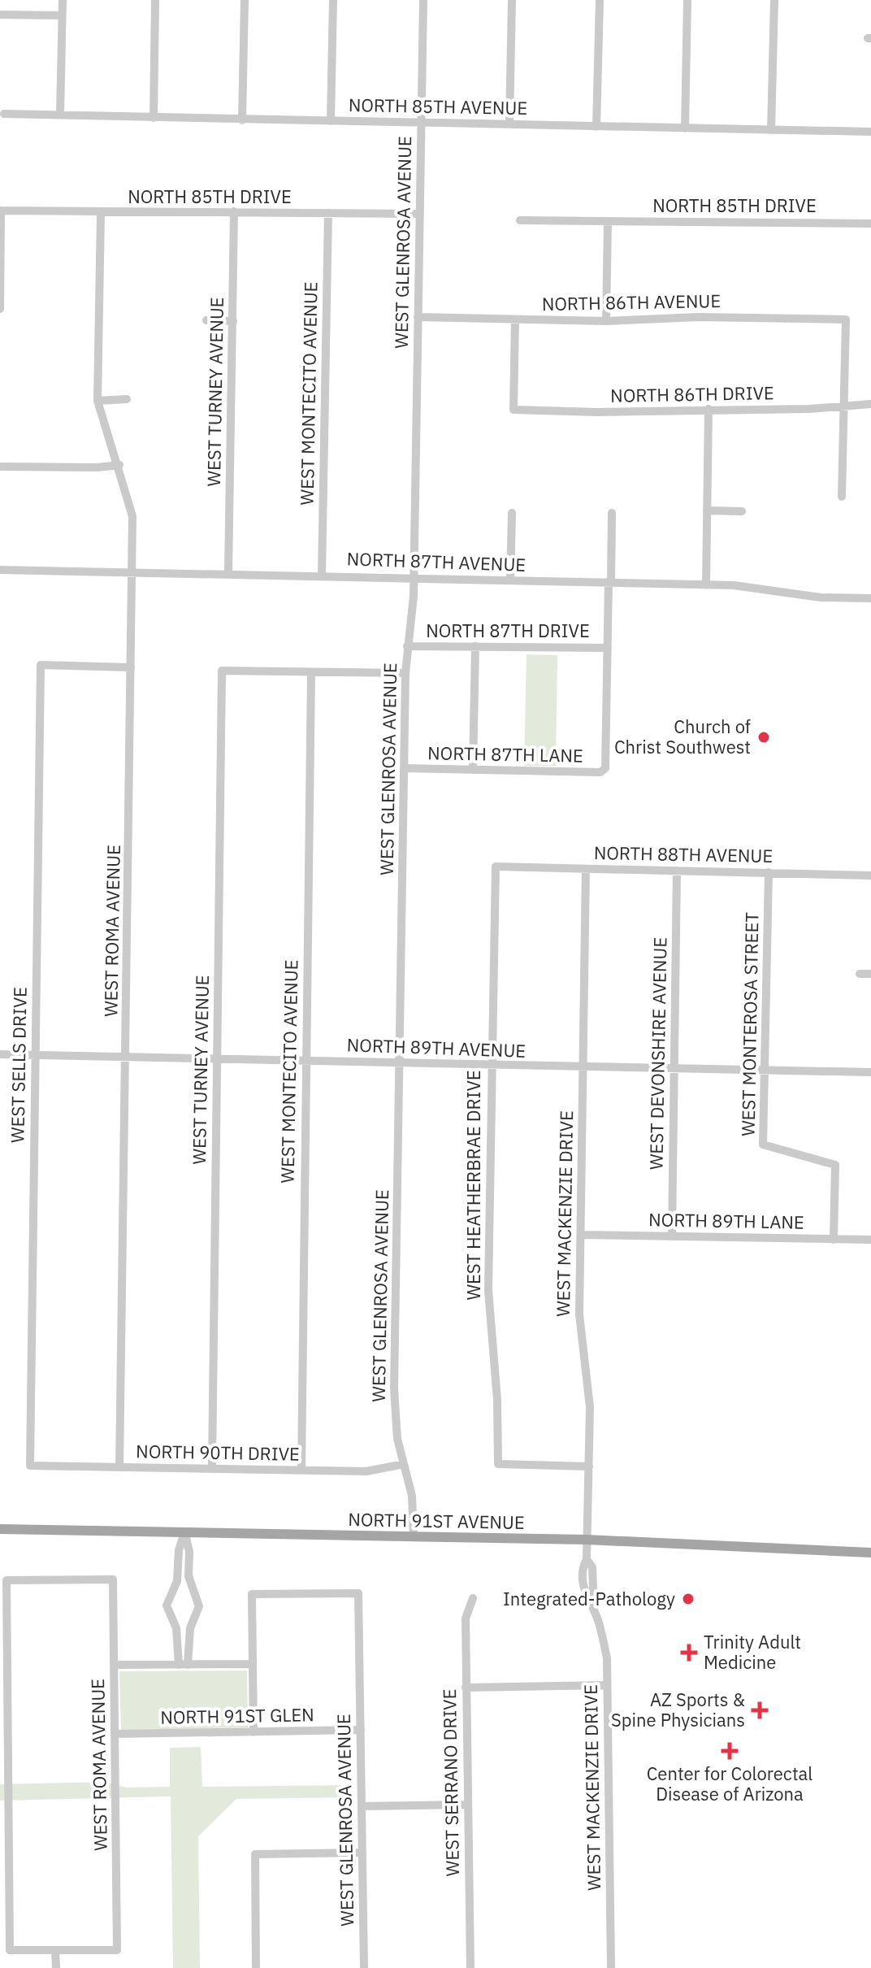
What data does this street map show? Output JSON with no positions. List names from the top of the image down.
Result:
{
  "streets": {
    "main road": ["NORTH 91ST AVENUE"],
    "street": [
      "NORTH 85TH AVENUE",
      "NORTH 85TH DRIVE",
      "WEST GLENROSA AVENUE",
      "NORTH 86TH AVENUE",
      "WEST TURNEY AVENUE",
      "WEST MONTECITO AVENUE",
      "NORTH 86TH DRIVE",
      "NORTH 87TH AVENUE",
      "NORTH 87TH DRIVE",
      "NORTH 87TH LANE",
      "NORTH 88TH AVENUE",
      "WEST ROMA AVENUE",
      "WEST MONTEROSA STREET",
      "NORTH 89TH AVENUE",
      "WEST DEVONSHIRE AVENUE",
      "WEST SELLS DRIVE",
      "WEST HEATHERBRAE DRIVE",
      "WEST MACKENZIE DRIVE",
      "NORTH 89TH LANE",
      "NORTH 90TH DRIVE",
      "NORTH 91ST GLEN",
      "WEST SERRANO DRIVE"
    ]
  },
  "crossings": [
    ["NORTH 85TH AVENUE", "WEST GLENROSA AVENUE"],
    ["NORTH 85TH DRIVE", "WEST GLENROSA AVENUE"],
    ["NORTH 85TH DRIVE", "WEST TURNEY AVENUE"],
    ["NORTH 85TH DRIVE", "WEST MONTECITO AVENUE"],
    ["NORTH 85TH DRIVE", "WEST ROMA AVENUE"],
    ["WEST GLENROSA AVENUE", "NORTH 86TH AVENUE"],
    ["WEST GLENROSA AVENUE", "NORTH 87TH AVENUE"],
    ["WEST GLENROSA AVENUE", "NORTH 87TH DRIVE"],
    ["WEST GLENROSA AVENUE", "NORTH 87TH LANE"],
    ["WEST GLENROSA AVENUE", "NORTH 89TH AVENUE"],
    ["WEST GLENROSA AVENUE", "NORTH 90TH DRIVE"],
    ["WEST GLENROSA AVENUE", "NORTH 91ST AVENUE"],
    ["WEST GLENROSA AVENUE", "NORTH 91ST GLEN"],
    ["NORTH 86TH AVENUE", "NORTH 86TH DRIVE"],
    ["WEST TURNEY AVENUE", "WEST MONTECITO AVENUE"],
    ["WEST TURNEY AVENUE", "NORTH 87TH AVENUE"],
    ["WEST TURNEY AVENUE", "NORTH 89TH AVENUE"],
    ["WEST TURNEY AVENUE", "NORTH 90TH DRIVE"],
    ["WEST MONTECITO AVENUE", "NORTH 87TH AVENUE"],
    ["WEST MONTECITO AVENUE", "NORTH 89TH AVENUE"],
    ["WEST MONTECITO AVENUE", "NORTH 90TH DRIVE"],
    ["NORTH 87TH AVENUE", "WEST ROMA AVENUE"],
    ["NORTH 87TH DRIVE", "NORTH 87TH LANE"],
    ["NORTH 88TH AVENUE", "WEST MONTEROSA STREET"],
    ["NORTH 88TH AVENUE", "WEST DEVONSHIRE AVENUE"],
    ["NORTH 88TH AVENUE", "WEST HEATHERBRAE DRIVE"],
    ["NORTH 88TH AVENUE", "WEST MACKENZIE DRIVE"],
    ["WEST ROMA AVENUE", "NORTH 89TH AVENUE"],
    ["WEST ROMA AVENUE", "WEST SELLS DRIVE"],
    ["WEST ROMA AVENUE", "NORTH 90TH DRIVE"],
    ["WEST ROMA AVENUE", "NORTH 91ST GLEN"],
    ["WEST MONTEROSA STREET", "NORTH 89TH AVENUE"],
    ["WEST MONTEROSA STREET", "NORTH 89TH LANE"],
    ["NORTH 89TH AVENUE", "WEST DEVONSHIRE AVENUE"],
    ["NORTH 89TH AVENUE", "WEST SELLS DRIVE"],
    ["NORTH 89TH AVENUE", "WEST HEATHERBRAE DRIVE"],
    ["NORTH 89TH AVENUE", "WEST MACKENZIE DRIVE"],
    ["WEST DEVONSHIRE AVENUE", "NORTH 89TH LANE"],
    ["WEST SELLS DRIVE", "NORTH 90TH DRIVE"],
    ["WEST HEATHERBRAE DRIVE", "WEST MACKENZIE DRIVE"],
    ["WEST MACKENZIE DRIVE", "NORTH 89TH LANE"],
    ["WEST MACKENZIE DRIVE", "NORTH 91ST AVENUE"]
  ],
  "places": {
    "other": ["Church of Christ Southwest", "Integrated-Pathology"],
    "health": ["Trinity Adult Medicine", "AZ Sports & Spine Physicians", "Center for Colorectal Disease of Arizona"]
  }
}
